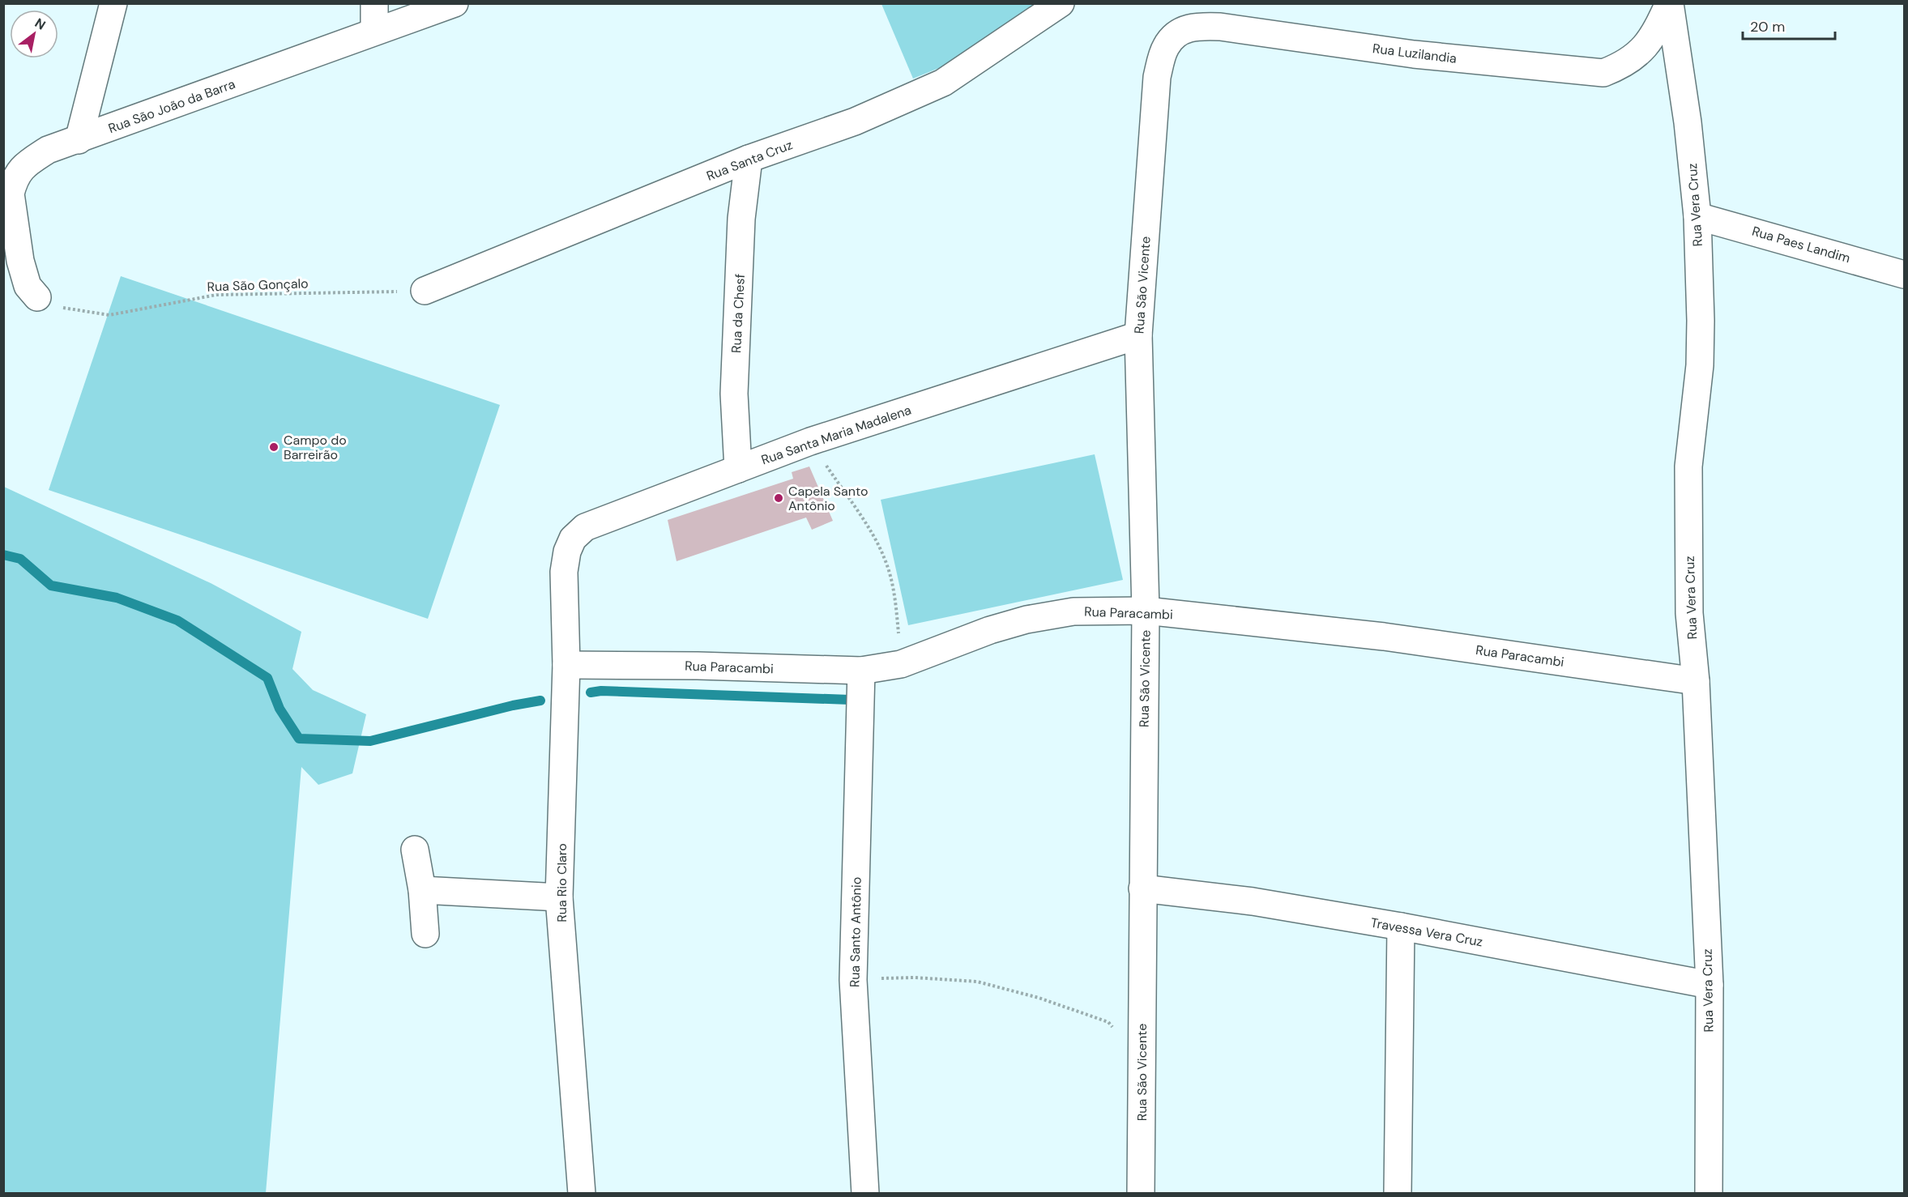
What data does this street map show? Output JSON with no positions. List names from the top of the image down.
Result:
{
  "streets": {
    "street": [
      "Rua Luzilandia",
      "Rua São João da Barra",
      "Rua Santa Cruz",
      "Rua Vera Cruz",
      "Rua Paes Landim",
      "Rua São Vicente",
      "Rua da Chesf",
      "Rua Santa Maria Madalena",
      "Rua Paracambi",
      "Rua Rio Claro",
      "Rua Santo Antônio",
      "Travessa Vera Cruz"
    ],
    "path": ["Rua São Gonçalo"]
  },
  "crossings": [
    ["Rua Luzilandia", "Rua Vera Cruz"],
    ["Rua Luzilandia", "Rua São Vicente"],
    ["Rua São João da Barra", "Rua São Gonçalo"],
    ["Rua Santa Cruz", "Rua São Gonçalo"],
    ["Rua Santa Cruz", "Rua da Chesf"],
    ["Rua Vera Cruz", "Rua Paes Landim"],
    ["Rua Vera Cruz", "Rua Paracambi"],
    ["Rua Vera Cruz", "Travessa Vera Cruz"],
    ["Rua São Vicente", "Rua Santa Maria Madalena"],
    ["Rua São Vicente", "Rua Paracambi"],
    ["Rua São Vicente", "Travessa Vera Cruz"],
    ["Rua da Chesf", "Rua Santa Maria Madalena"],
    ["Rua Santa Maria Madalena", "Rua Rio Claro"],
    ["Rua Paracambi", "Rua Rio Claro"],
    ["Rua Paracambi", "Rua Santo Antônio"]
  ],
  "places": ["Campo do Barreirão", "Capela Santo Antônio"],
  "scale_bar": "20 m",
  "north": "top right"
}
